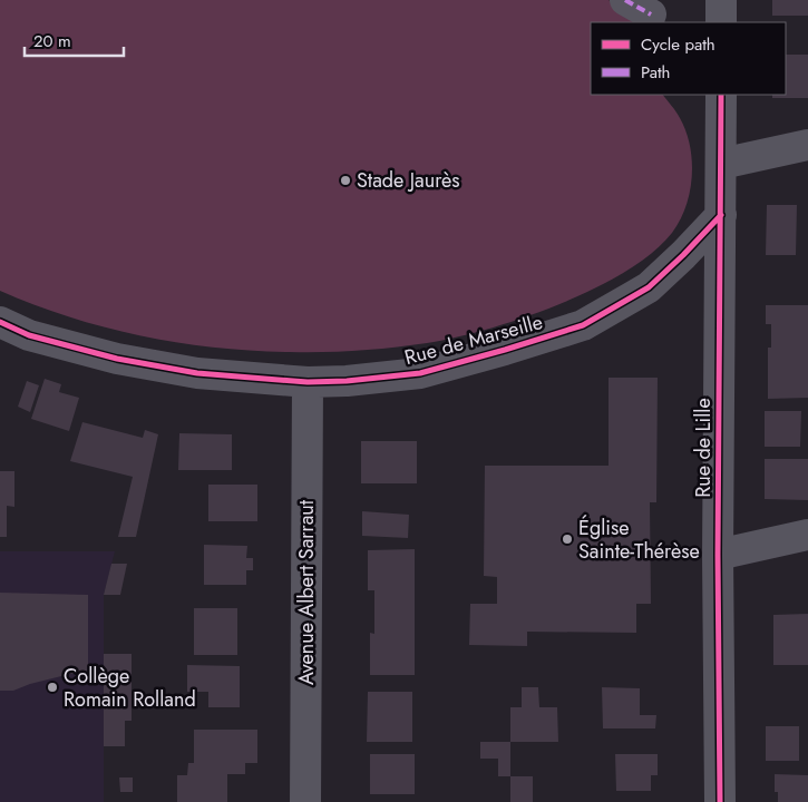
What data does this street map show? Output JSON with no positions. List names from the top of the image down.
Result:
{
  "streets": {
    "street": ["Rue de Marseille", "Rue de Lille", "Avenue Albert Sarraut"]
  },
  "crossings": [
    ["Rue de Marseille", "Rue de Lille"],
    ["Rue de Marseille", "Avenue Albert Sarraut"]
  ],
  "places": ["Stade Jaurès", "Église Sainte-Thérèse", "Collège Romain Rolland"],
  "legend": ["Cycle path", "Path"],
  "scale_bar": "20 m"
}
